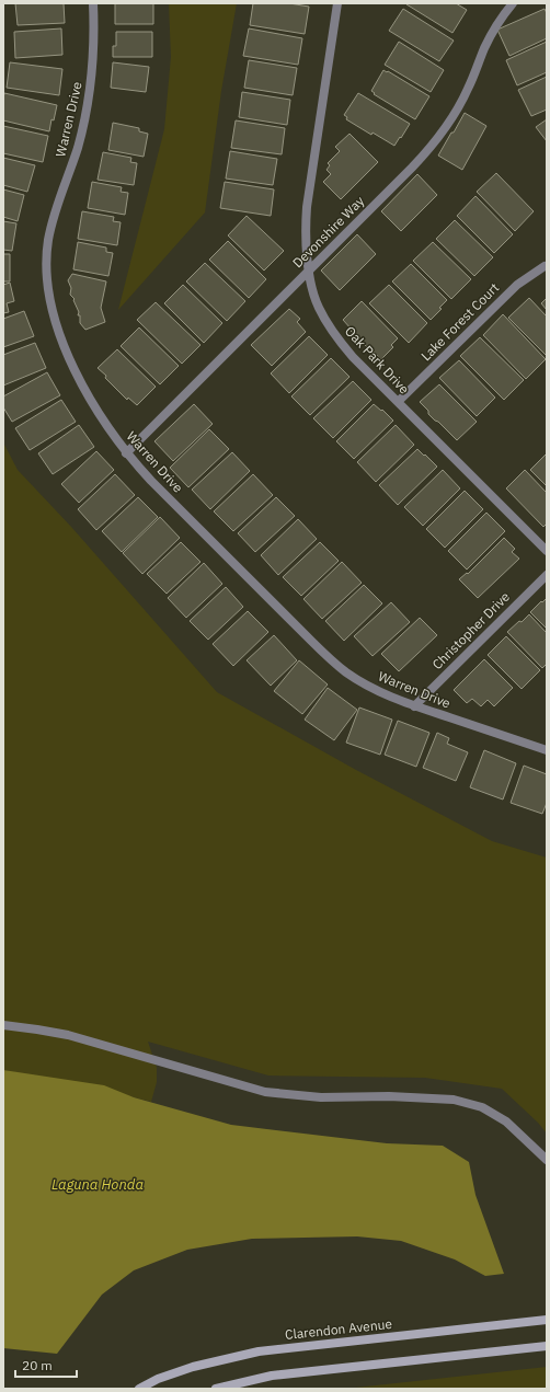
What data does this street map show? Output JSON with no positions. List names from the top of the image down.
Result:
{
  "streets": {
    "main road": ["Clarendon Avenue"],
    "street": [
      "Warren Drive",
      "Devonshire Way",
      "Lake Forest Court",
      "Oak Park Drive",
      "Christopher Drive"
    ]
  },
  "crossings": [
    ["Warren Drive", "Devonshire Way"],
    ["Warren Drive", "Christopher Drive"],
    ["Devonshire Way", "Oak Park Drive"],
    ["Lake Forest Court", "Oak Park Drive"]
  ],
  "water": ["Laguna Honda"],
  "scale_bar": "20 m"
}
